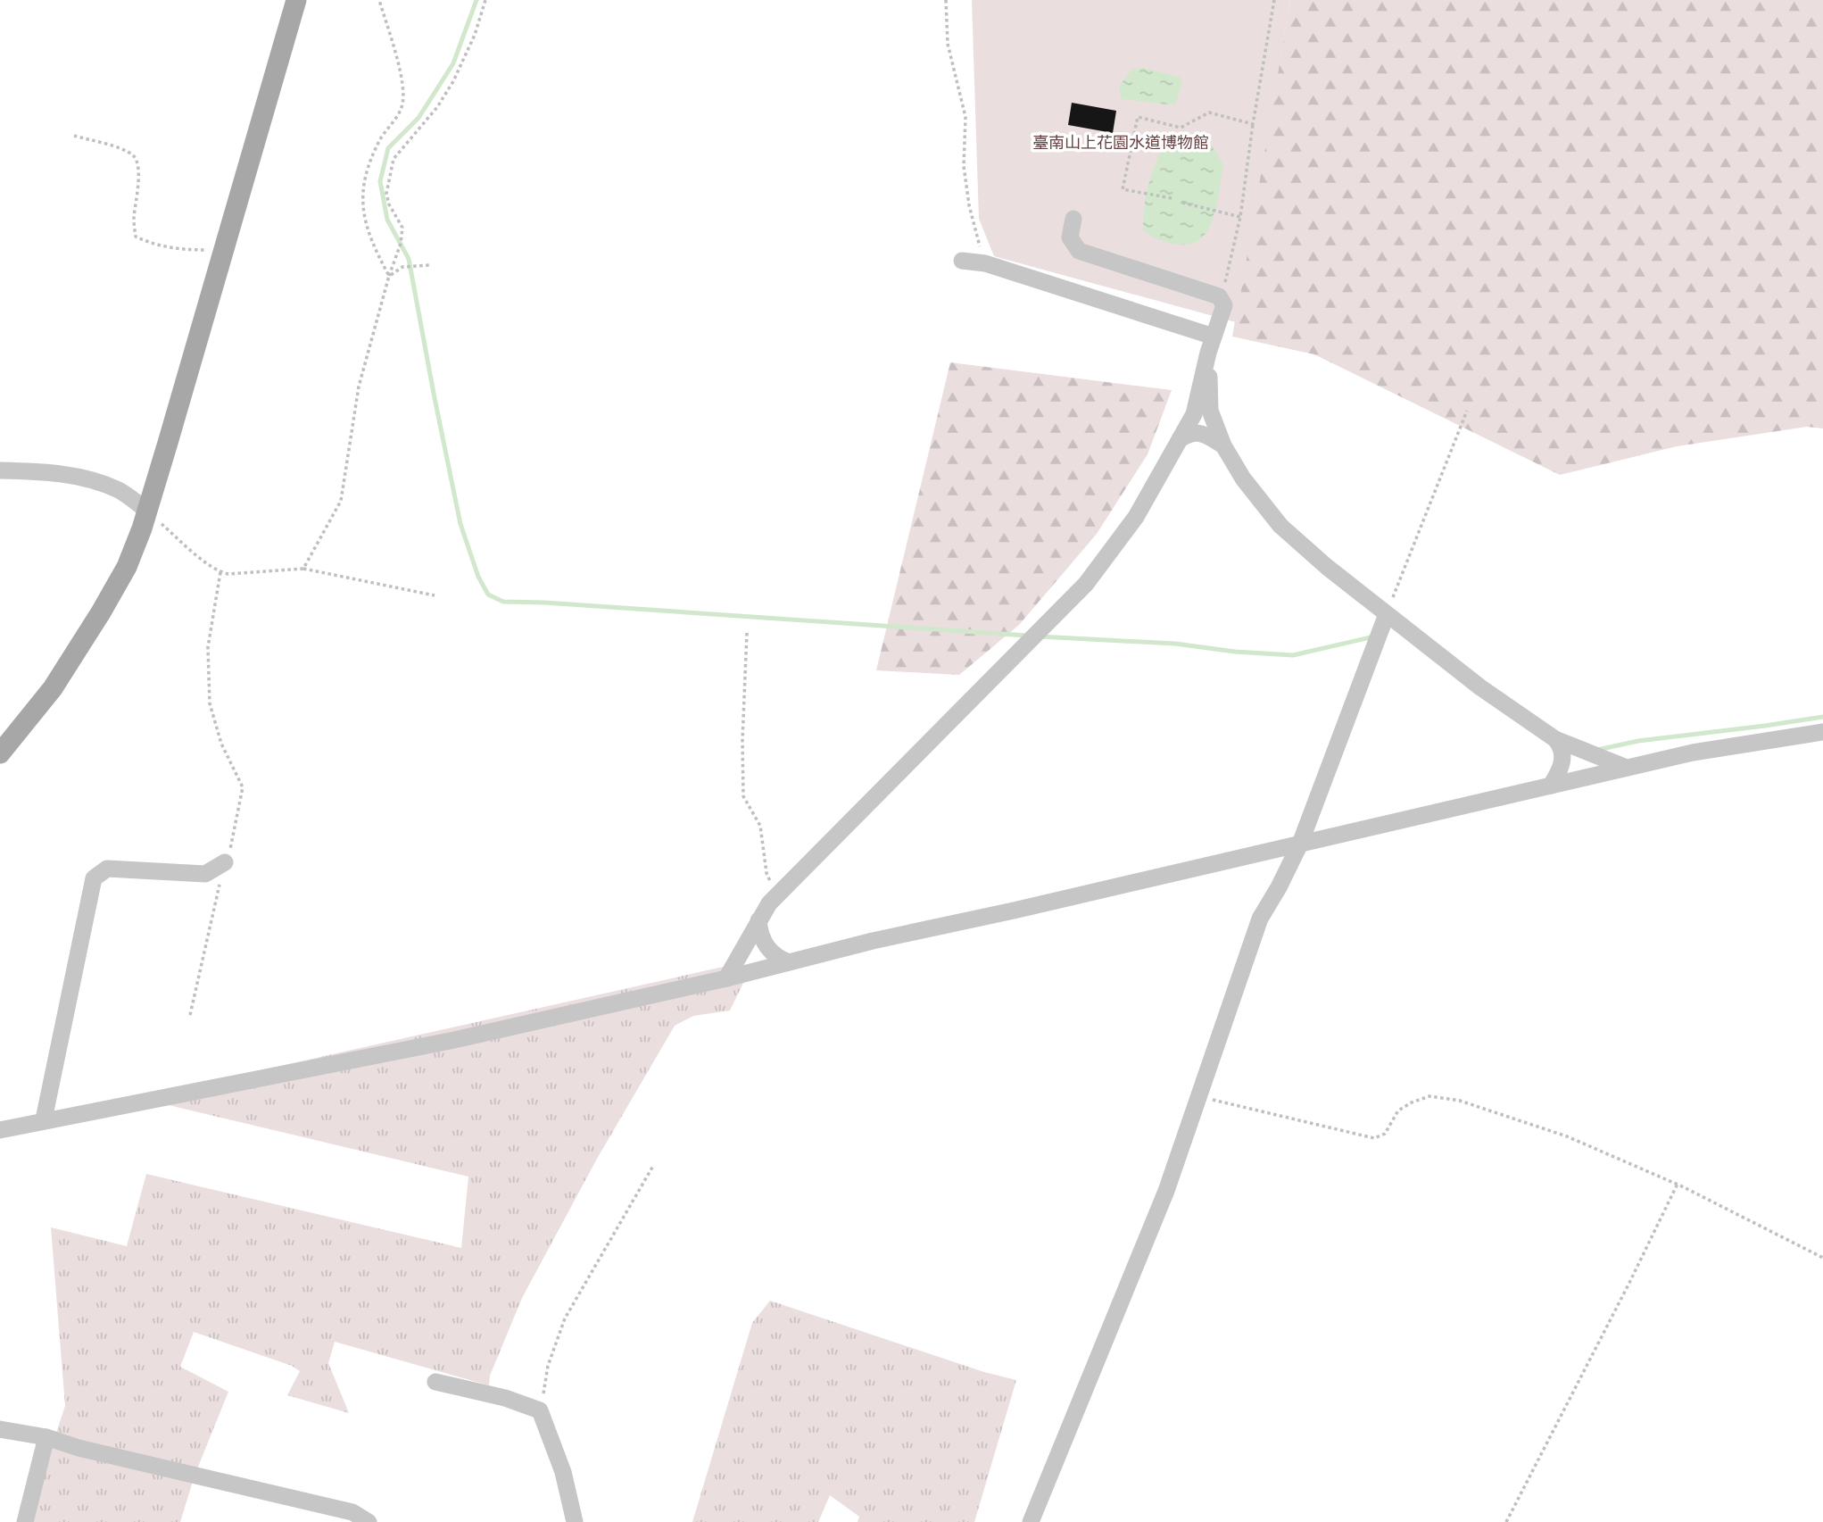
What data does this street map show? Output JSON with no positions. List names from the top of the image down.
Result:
{
  "parks": ["臺南山上花園水道博物館"]
}
